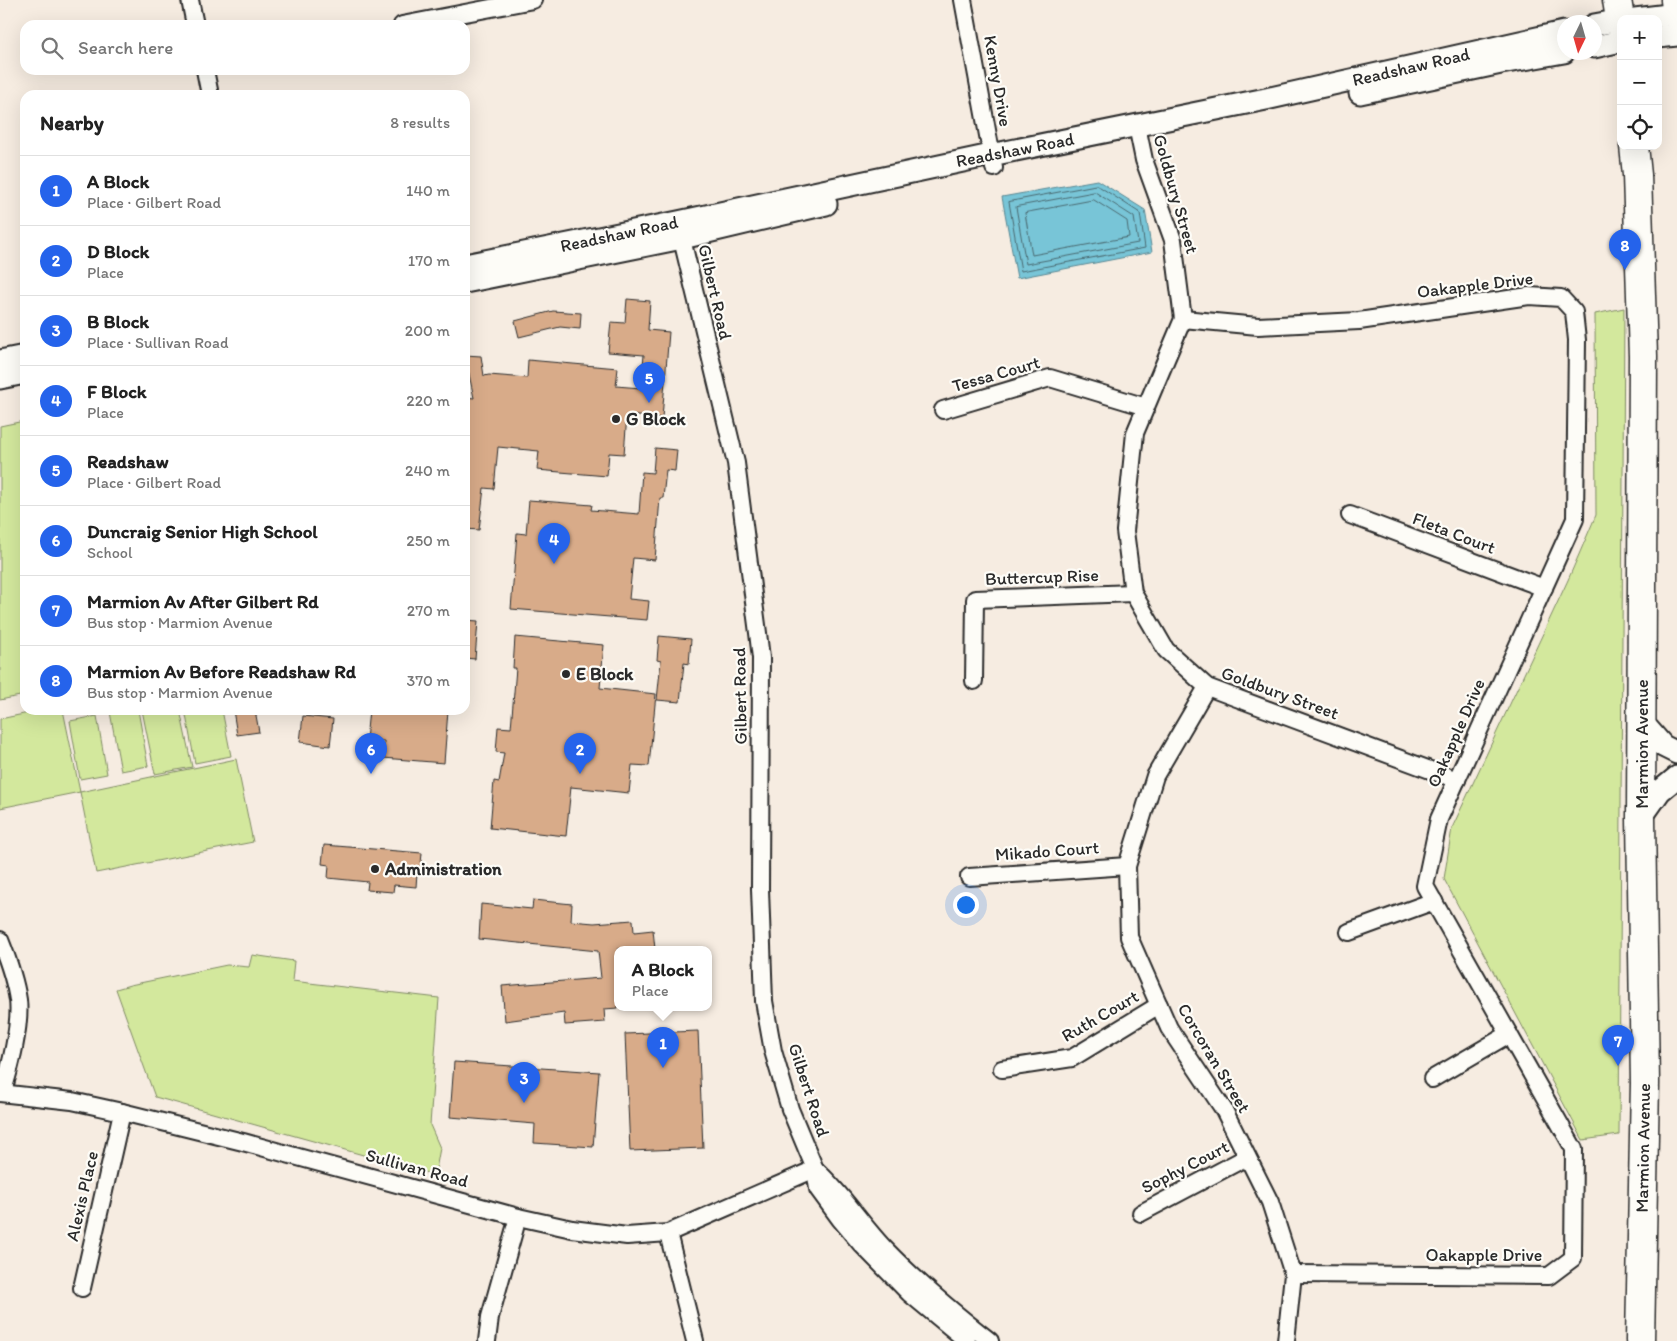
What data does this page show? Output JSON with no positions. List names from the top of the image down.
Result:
{
  "streets": {
    "highway": ["Marmion Avenue"],
    "street": [
      "Readshaw Road",
      "Kenny Drive",
      "Goldbury Street",
      "Oakapple Drive",
      "Gilbert Road",
      "Tessa Court",
      "Fleta Court",
      "Buttercup Rise",
      "Mikado Court",
      "Ruth Court",
      "Corcoran Street",
      "Sophy Court",
      "Sullivan Road",
      "Alexis Place"
    ]
  },
  "crossings": [
    ["Readshaw Road", "Kenny Drive"],
    ["Readshaw Road", "Goldbury Street"],
    ["Readshaw Road", "Gilbert Road"],
    ["Goldbury Street", "Oakapple Drive"],
    ["Goldbury Street", "Tessa Court"],
    ["Goldbury Street", "Buttercup Rise"],
    ["Goldbury Street", "Corcoran Street"],
    ["Oakapple Drive", "Fleta Court"],
    ["Oakapple Drive", "Corcoran Street"],
    ["Gilbert Road", "Sullivan Road"],
    ["Mikado Court", "Corcoran Street"],
    ["Ruth Court", "Corcoran Street"],
    ["Corcoran Street", "Sophy Court"],
    ["Sullivan Road", "Alexis Place"]
  ],
  "places": ["G Block", "E Block", "Administration"],
  "north": "bottom",
  "page": {
    "map_buttons": ["+", "−"],
    "search": "Search here",
    "heading": ["Nearby", "8 results"],
    "list": [
      {
        "mark": "1",
        "name": "A Block",
        "note": "Place · Gilbert Road",
        "value": "140 m"
      },
      {
        "mark": "2",
        "name": "D Block",
        "note": "Place",
        "value": "170 m"
      },
      {
        "mark": "3",
        "name": "B Block",
        "note": "Place · Sullivan Road",
        "value": "200 m"
      },
      {
        "mark": "4",
        "name": "F Block",
        "note": "Place",
        "value": "220 m"
      },
      {
        "mark": "5",
        "name": "Readshaw",
        "note": "Place · Gilbert Road",
        "value": "240 m"
      },
      {
        "mark": "6",
        "name": "Duncraig Senior High School",
        "note": "School",
        "value": "250 m"
      },
      {
        "mark": "7",
        "name": "Marmion Av After Gilbert Rd",
        "note": "Bus stop · Marmion Avenue",
        "value": "270 m"
      },
      {
        "mark": "8",
        "name": "Marmion Av Before Readshaw Rd",
        "note": "Bus stop · Marmion Avenue",
        "value": "370 m"
      }
    ],
    "pins": [
      "8",
      "5",
      "4",
      "2",
      "6",
      "7",
      "1",
      "3"
    ],
    "popup": ["A Block", "Place"]
  }
}
